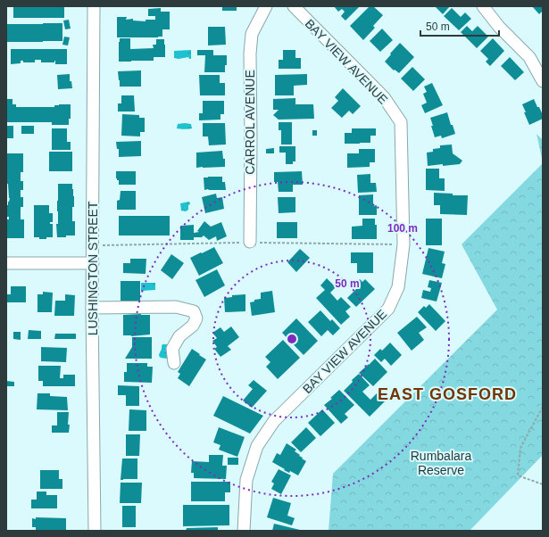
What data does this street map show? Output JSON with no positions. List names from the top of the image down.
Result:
{
  "streets": {
    "street": ["BAY VIEW AVENUE", "CARROL AVENUE", "LUSHINGTON STREET"]
  },
  "districts": ["EAST GOSFORD"],
  "parks": ["Rumbalara Reserve"],
  "scale_bar": "50 m",
  "rings": ["100 m", "50 m"]
}
